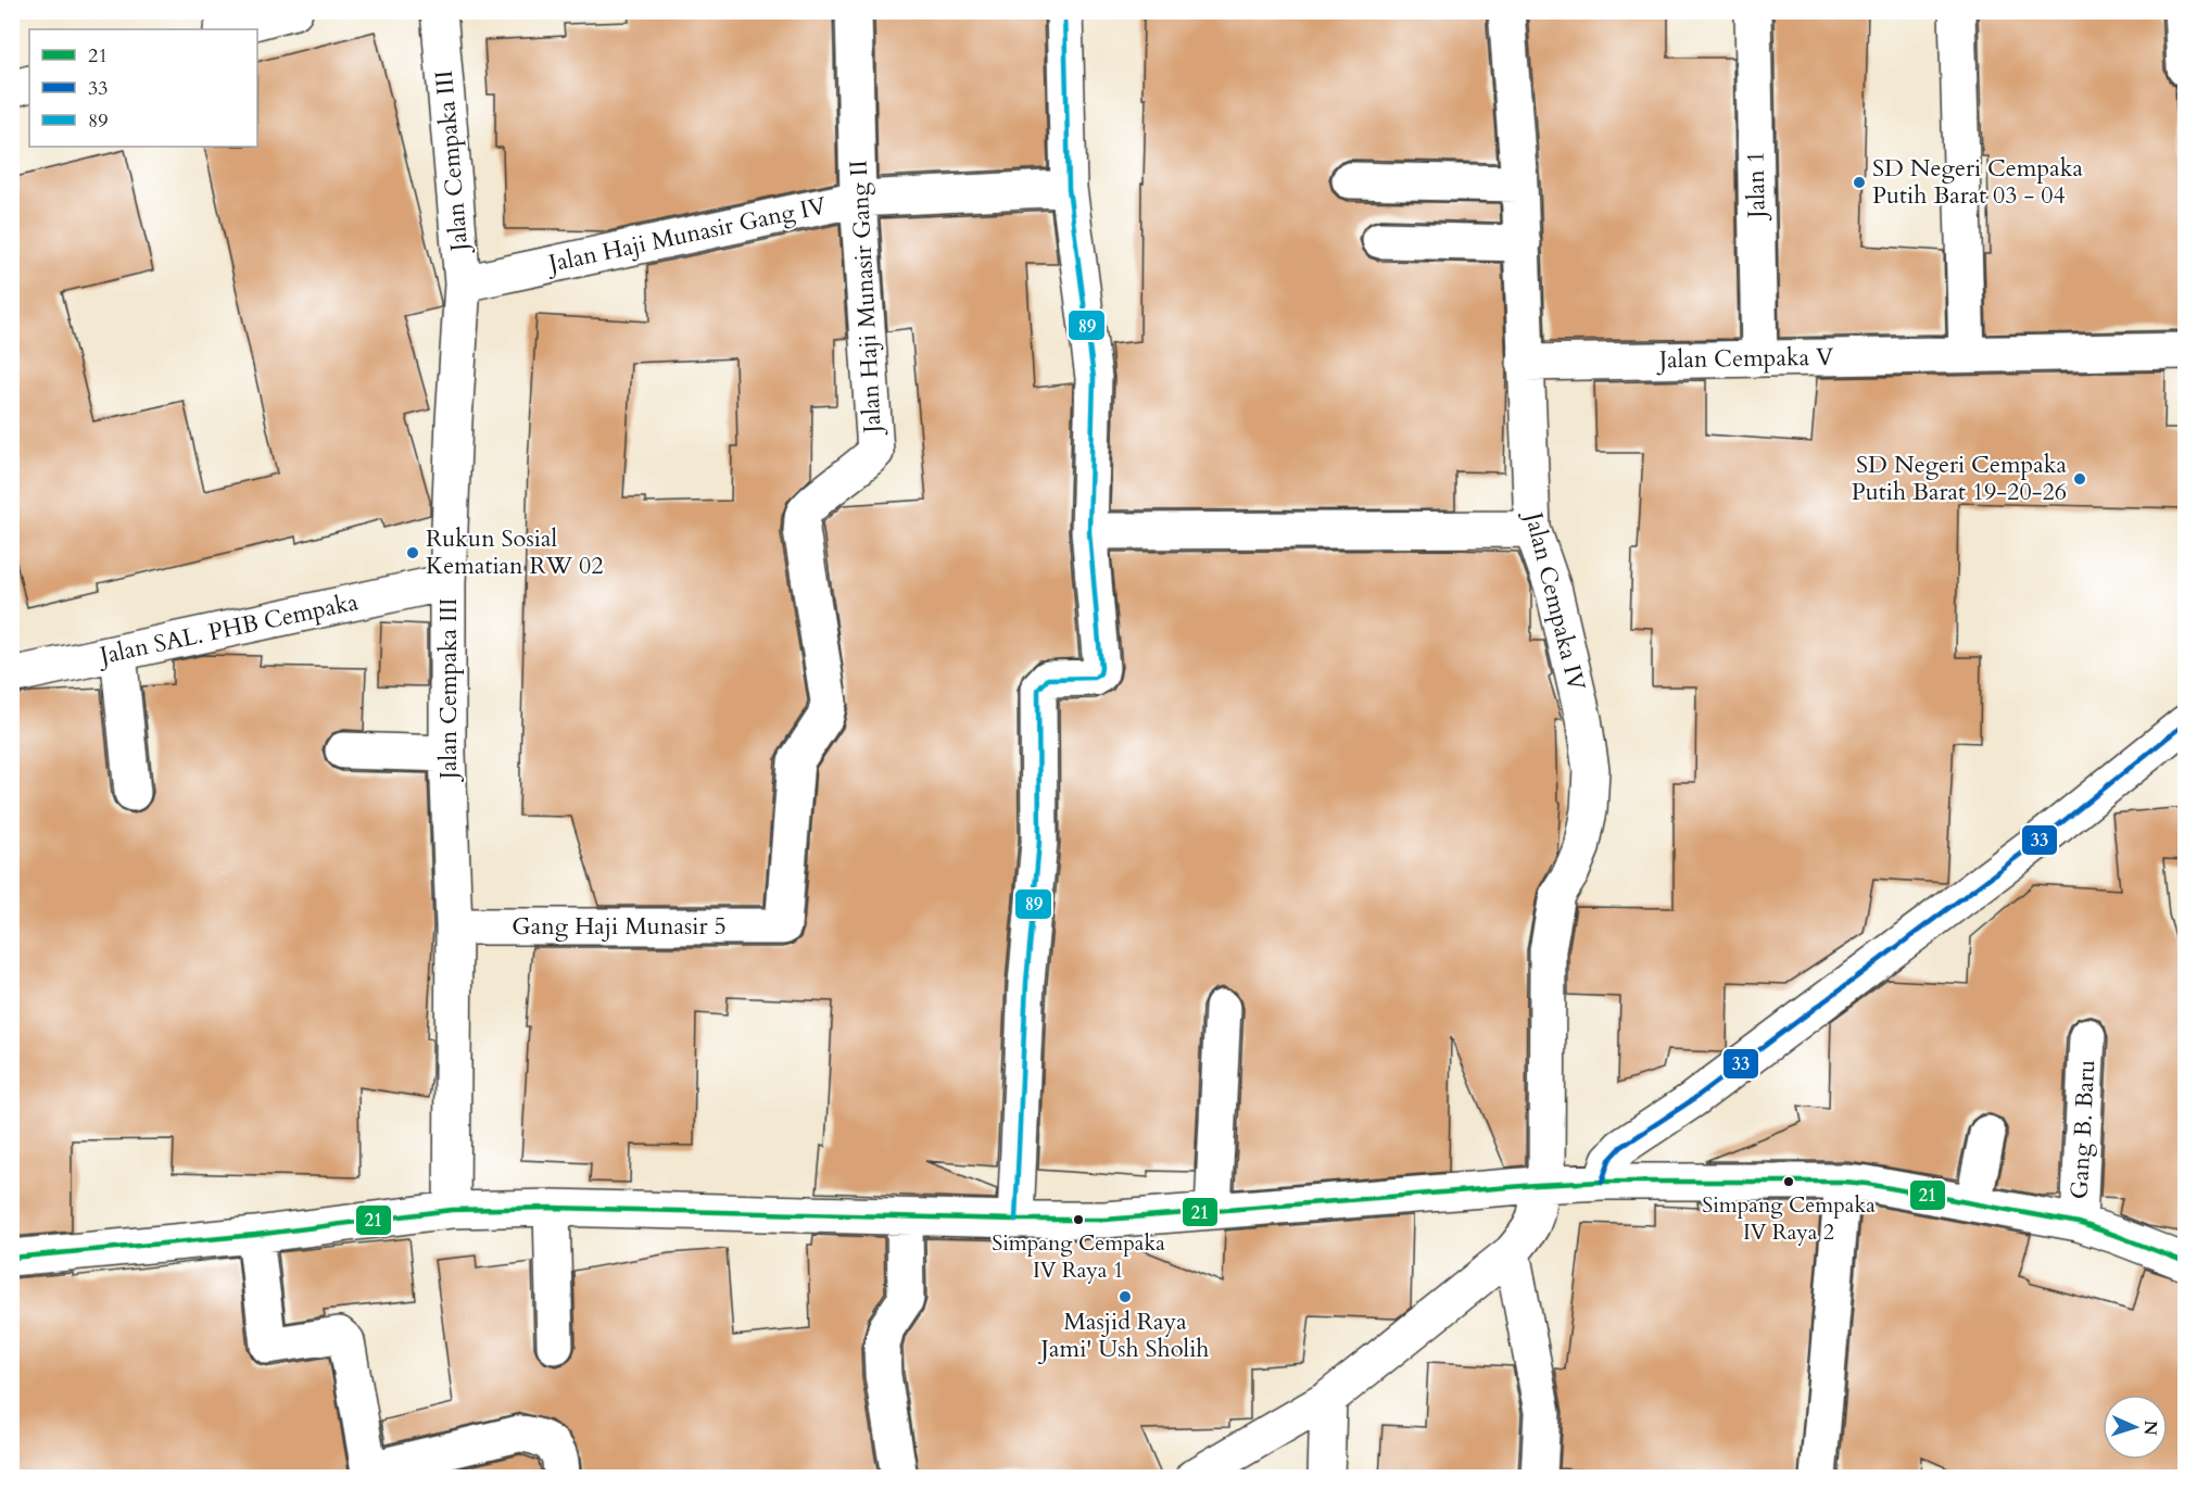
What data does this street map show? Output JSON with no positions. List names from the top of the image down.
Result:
{
  "streets": {
    "street": [
      "Jalan Cempaka III",
      "Jalan 1",
      "Jalan Haji Munasir Gang IV",
      "Jalan Haji Munasir Gang II",
      "Jalan Cempaka V",
      "Jalan Cempaka IV",
      "Jalan SAL. PHB Cempaka",
      "Gang Haji Munasir 5",
      "Gang B. Baru"
    ]
  },
  "crossings": [
    ["Jalan Cempaka III", "Jalan Haji Munasir Gang IV"],
    ["Jalan Cempaka III", "Jalan SAL. PHB Cempaka"],
    ["Jalan Cempaka III", "Gang Haji Munasir 5"],
    ["Jalan 1", "Jalan Cempaka V"],
    ["Jalan Haji Munasir Gang IV", "Jalan Haji Munasir Gang II"],
    ["Jalan Haji Munasir Gang II", "Gang Haji Munasir 5"],
    ["Jalan Cempaka V", "Jalan Cempaka IV"]
  ],
  "places": [
    "SD Negeri Cempaka Putih Barat 03 - 04",
    "SD Negeri Cempaka Putih Barat 19-20-26",
    "Rukun Sosial Kematian RW 02",
    "Simpang Cempaka IV Raya 2",
    "Simpang Cempaka IV Raya 1",
    "Masjid Raya Jami' Ush Sholih"
  ],
  "lines": ["transit line 89", "transit line 33", "transit line 21"],
  "legend": ["21", "33", "89"],
  "north": "right"
}
